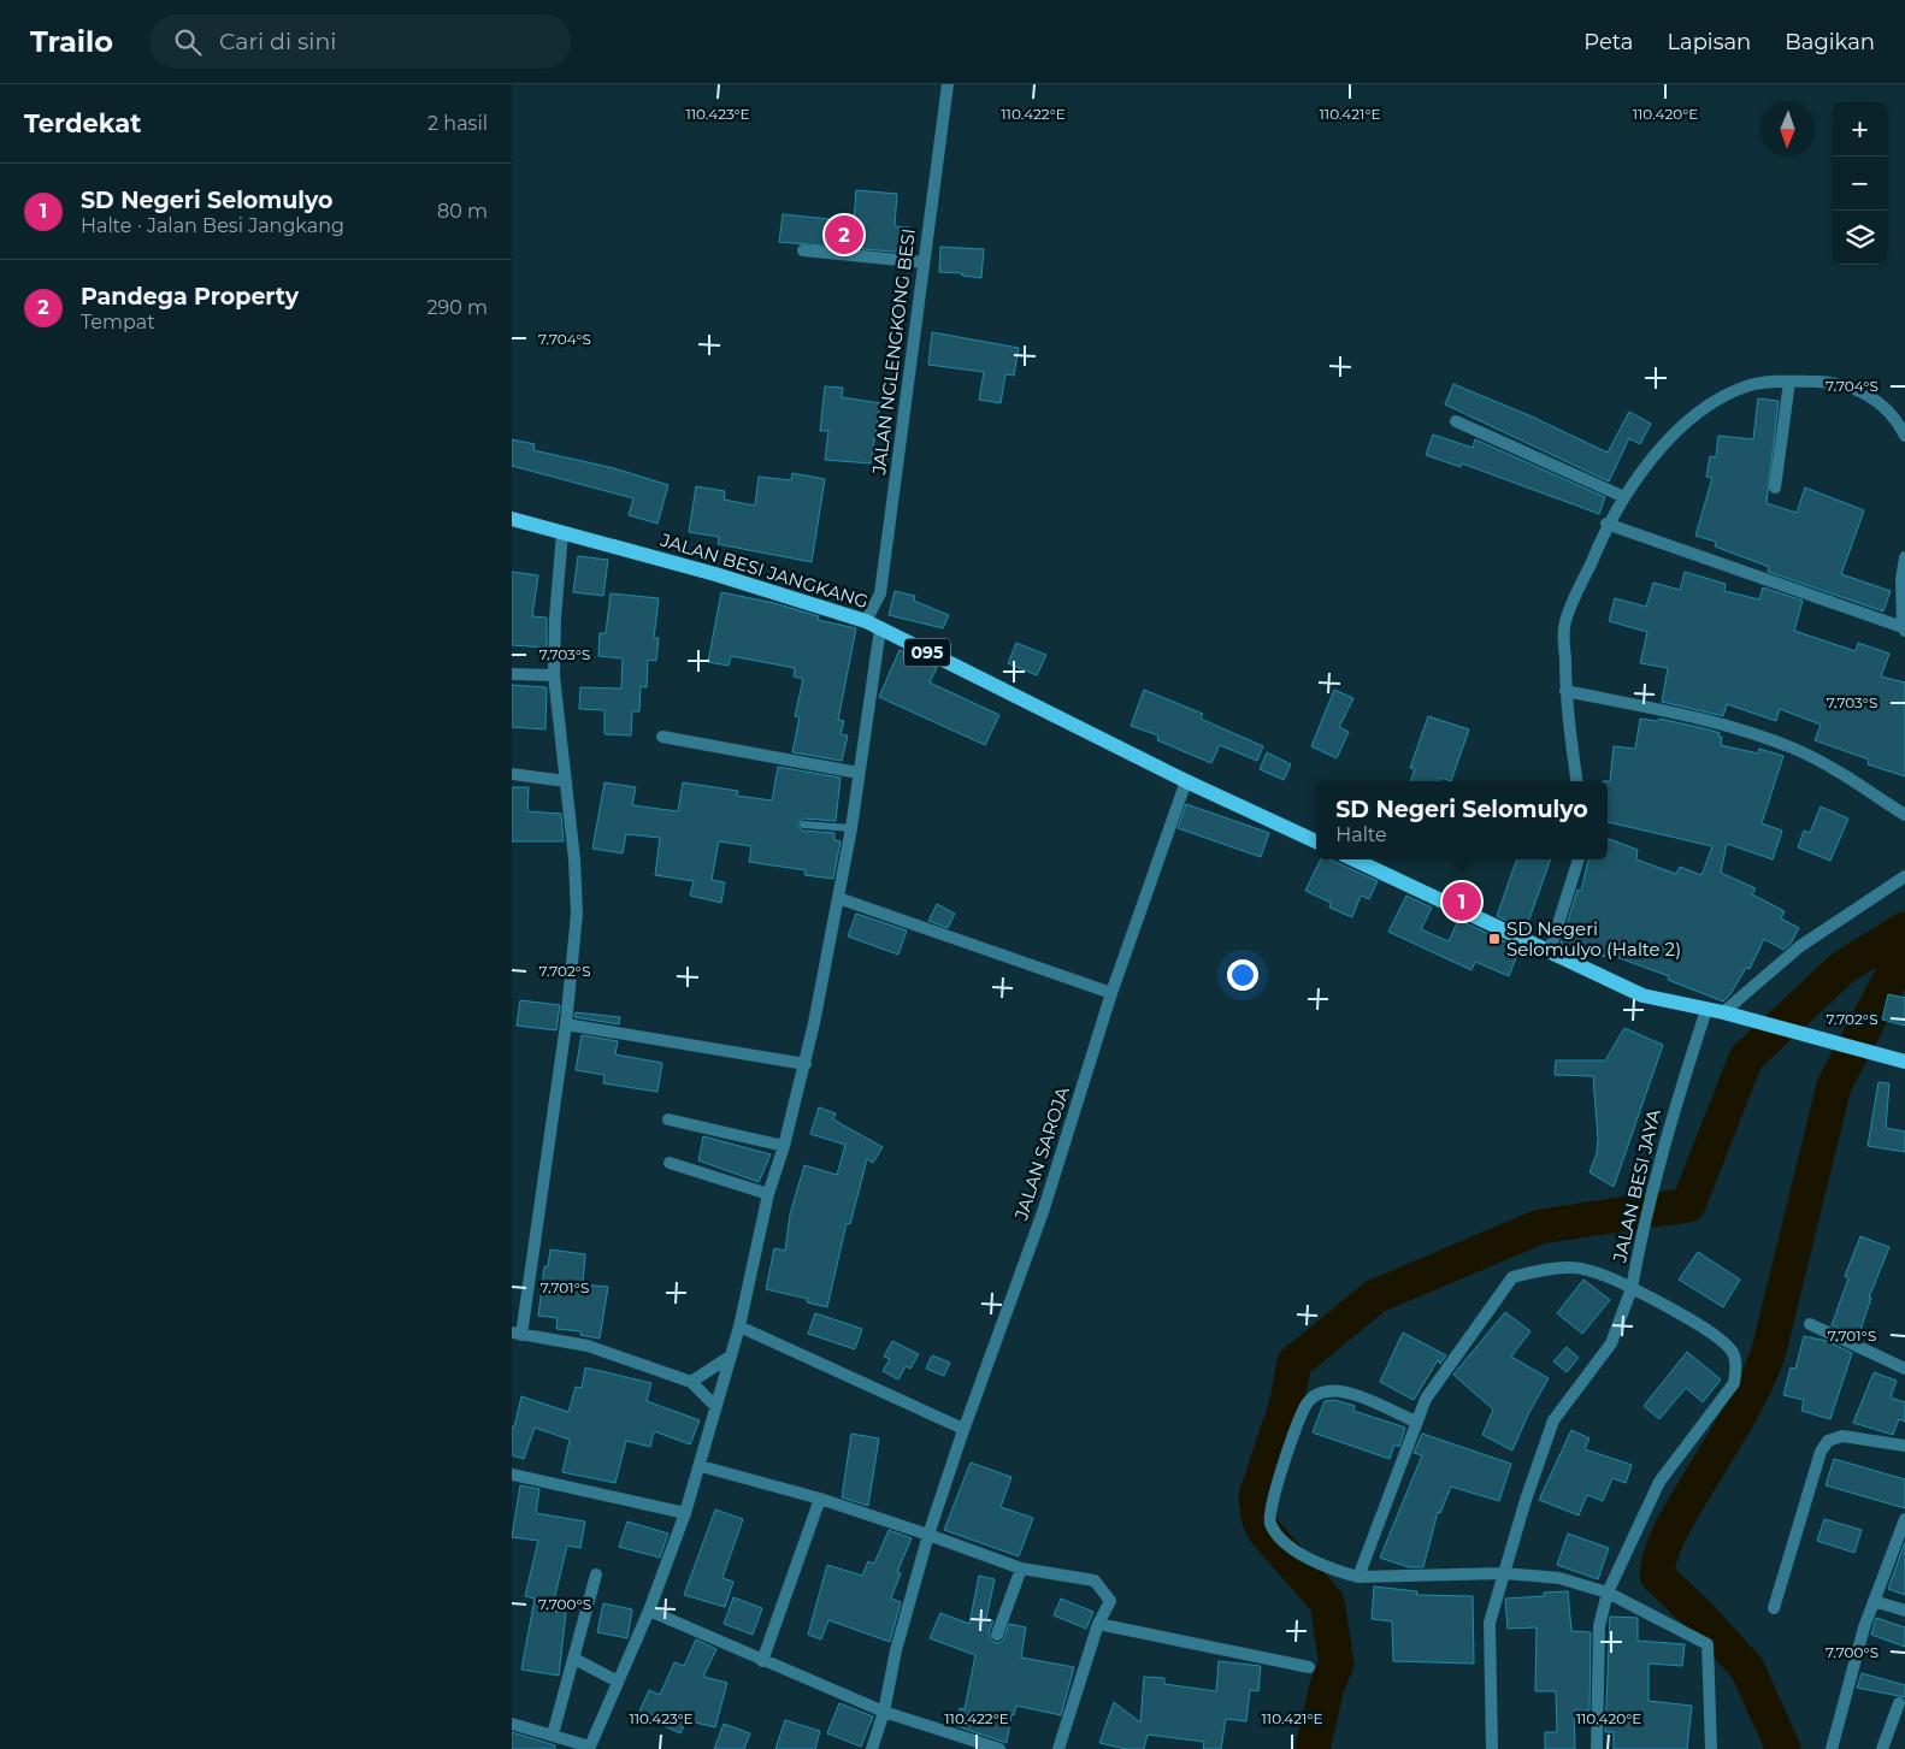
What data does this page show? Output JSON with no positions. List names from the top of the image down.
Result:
{
  "streets": {
    "main road": ["JALAN BESI JANGKANG", "095"],
    "street": ["JALAN NGLENGKONG BESI", "JALAN SAROJA", "JALAN BESI JAYA"]
  },
  "crossings": [
    ["JALAN NGLENGKONG BESI", "JALAN BESI JANGKANG"],
    ["JALAN BESI JANGKANG", "JALAN SAROJA"]
  ],
  "places": {
    "transit": ["SD Negeri Selomulyo (Halte 2)"]
  },
  "north": "bottom",
  "page": {
    "header": "Trailo",
    "search": "Cari di sini",
    "nav": ["Peta", "Lapisan", "Bagikan"],
    "heading": ["Terdekat", "2 hasil"],
    "map_buttons": ["+", "−"],
    "list": [
      {
        "mark": "1",
        "name": "SD Negeri Selomulyo",
        "note": "Halte · Jalan Besi Jangkang",
        "value": "80 m"
      },
      {
        "mark": "2",
        "name": "Pandega Property",
        "note": "Tempat",
        "value": "290 m"
      }
    ],
    "pins": ["2", "1"],
    "popup": ["SD Negeri Selomulyo", "Halte"]
  },
  "coordinates": [
    "110.423°E",
    "110.422°E",
    "110.421°E",
    "110.420°E",
    "7.704°S",
    "7.703°S",
    "7.702°S",
    "7.701°S",
    "7.700°S"
  ]
}
